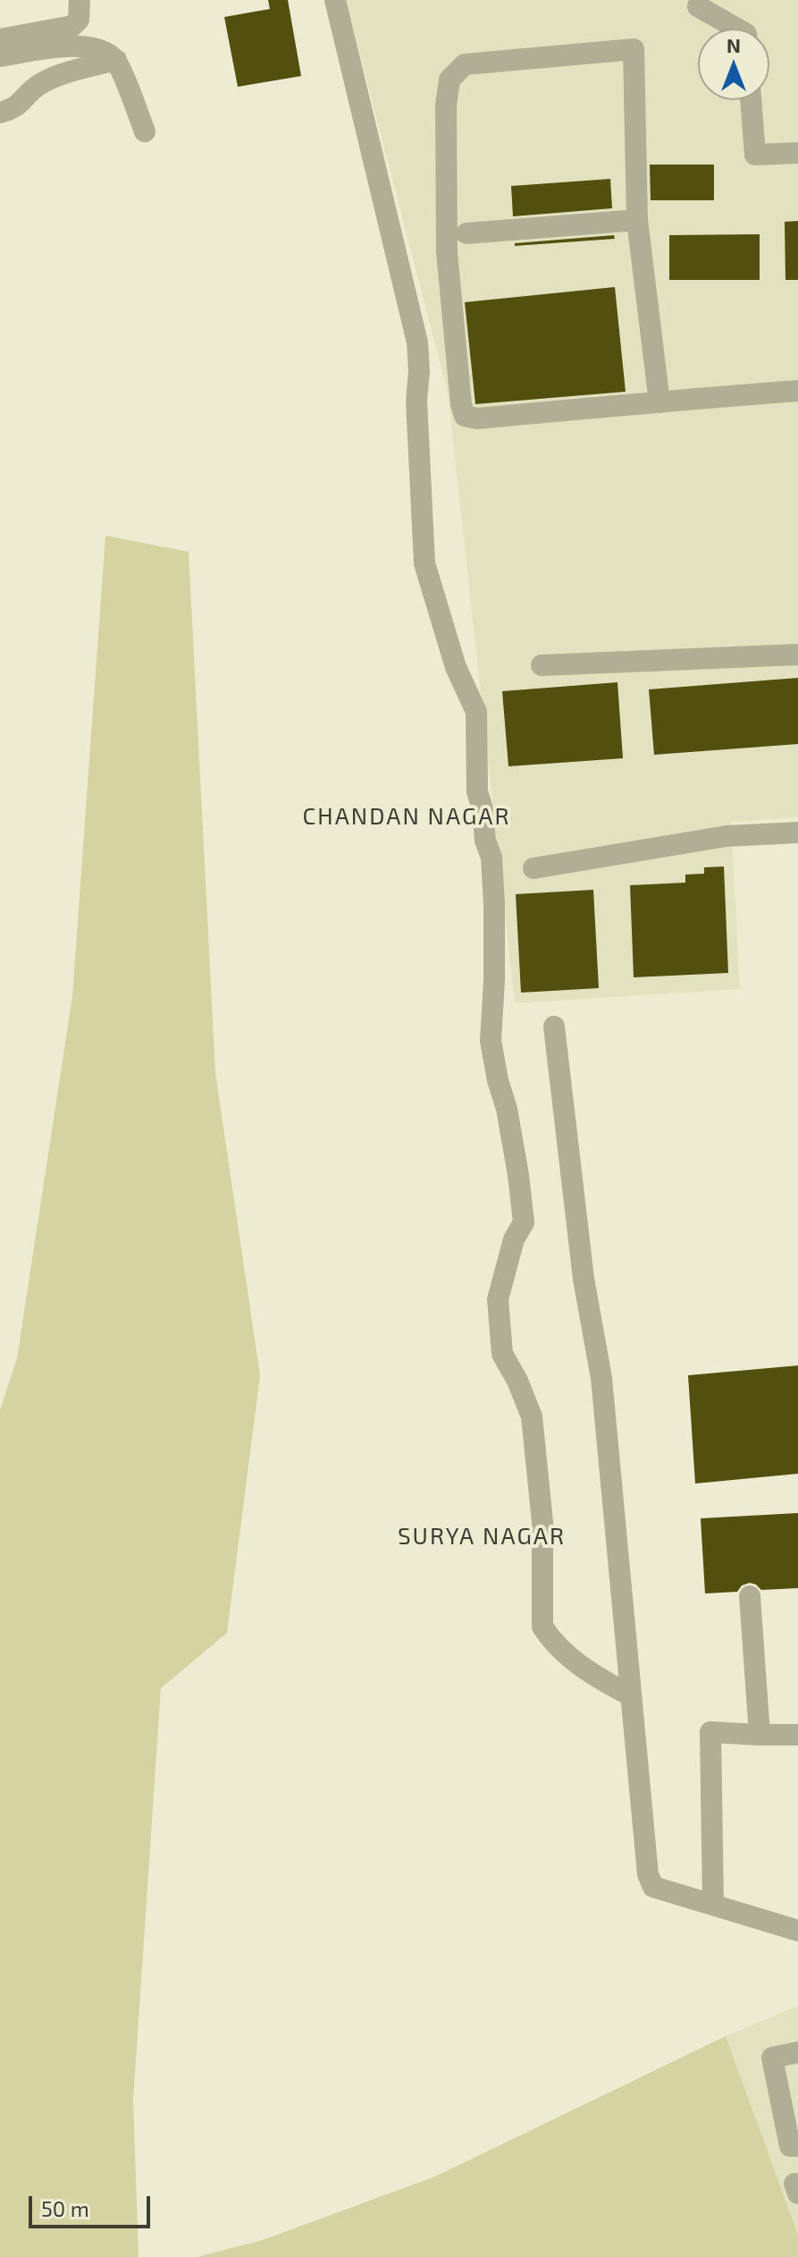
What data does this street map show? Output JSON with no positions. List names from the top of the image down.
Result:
{
  "districts": ["CHANDAN NAGAR", "SURYA NAGAR"],
  "scale_bar": "50 m",
  "north": "top"
}
